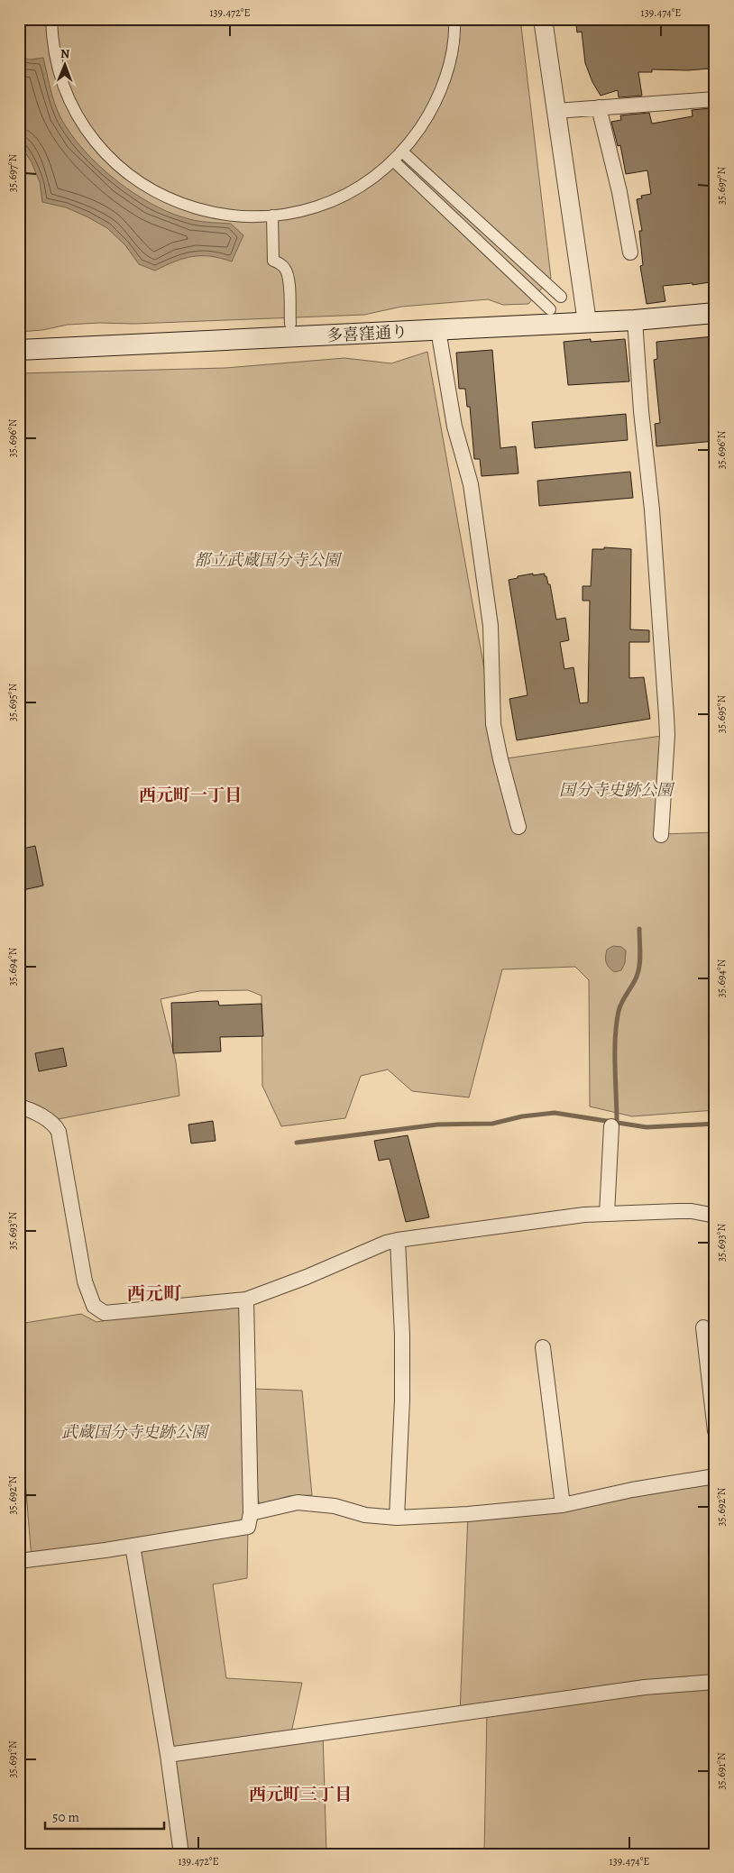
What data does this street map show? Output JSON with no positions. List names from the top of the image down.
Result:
{
  "streets": {
    "main road": ["多喜窪通り"]
  },
  "districts": ["西元町一丁目", "西元町", "西元町三丁目"],
  "parks": ["都立武蔵国分寺公園", "国分寺史跡公園", "武蔵国分寺史跡公園"],
  "scale_bar": "50 m",
  "north": "top",
  "coordinates": [
    "139.472°E",
    "139.474°E",
    "35.697°N",
    "35.696°N",
    "35.695°N",
    "35.694°N",
    "35.693°N",
    "35.692°N",
    "35.691°N"
  ]
}
